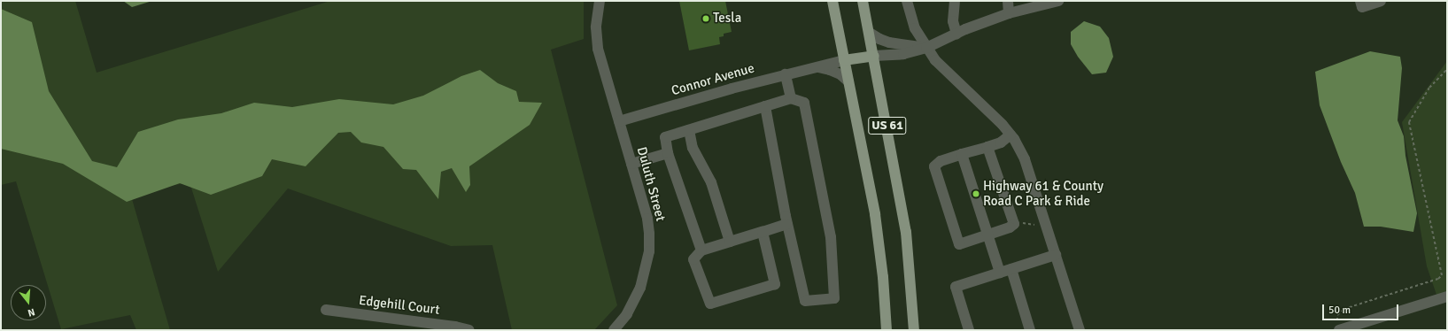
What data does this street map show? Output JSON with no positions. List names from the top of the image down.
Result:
{
  "streets": {
    "main road": ["Connor Avenue", "US 61"],
    "street": ["Duluth Street", "Edgehill Court"]
  },
  "crossings": [
    ["Connor Avenue", "US 61"],
    ["Connor Avenue", "Duluth Street"]
  ],
  "places": ["Tesla", "Highway 61 & County Road C Park & Ride"],
  "scale_bar": "50 m",
  "north": "bottom"
}
